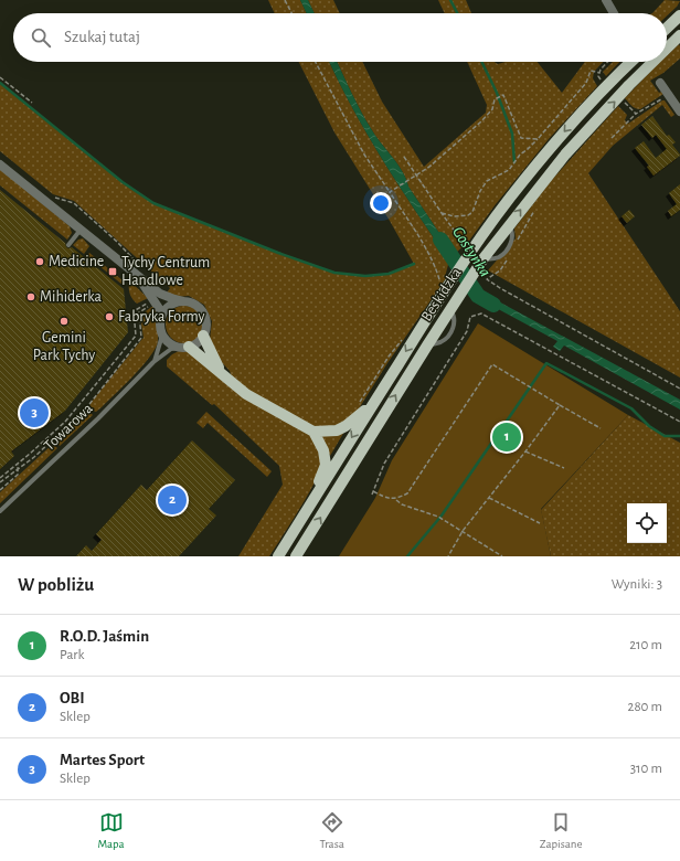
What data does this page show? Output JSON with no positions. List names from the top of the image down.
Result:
{
  "streets": {
    "main road": ["Beskidzka"],
    "street": ["Towarowa"]
  },
  "water": ["Gostynka"],
  "places": {
    "other": [
      "Medicine",
      "Mihiderka",
      "Fabryka Formy",
      "Gemini Park Tychy"
    ],
    "transit": ["Tychy Centrum Handlowe"]
  },
  "page": {
    "search": "Szukaj tutaj",
    "pins": ["3", "1", "2"],
    "heading": ["W pobliżu", "Wyniki: 3"],
    "list": [
      {
        "mark": "1",
        "name": "R.O.D. Jaśmin",
        "note": "Park",
        "value": "210 m"
      },
      {
        "mark": "2",
        "name": "OBI",
        "note": "Sklep",
        "value": "280 m"
      },
      {
        "mark": "3",
        "name": "Martes Sport",
        "note": "Sklep",
        "value": "310 m"
      }
    ],
    "nav": ["Mapa", "Trasa", "Zapisane"]
  }
}
